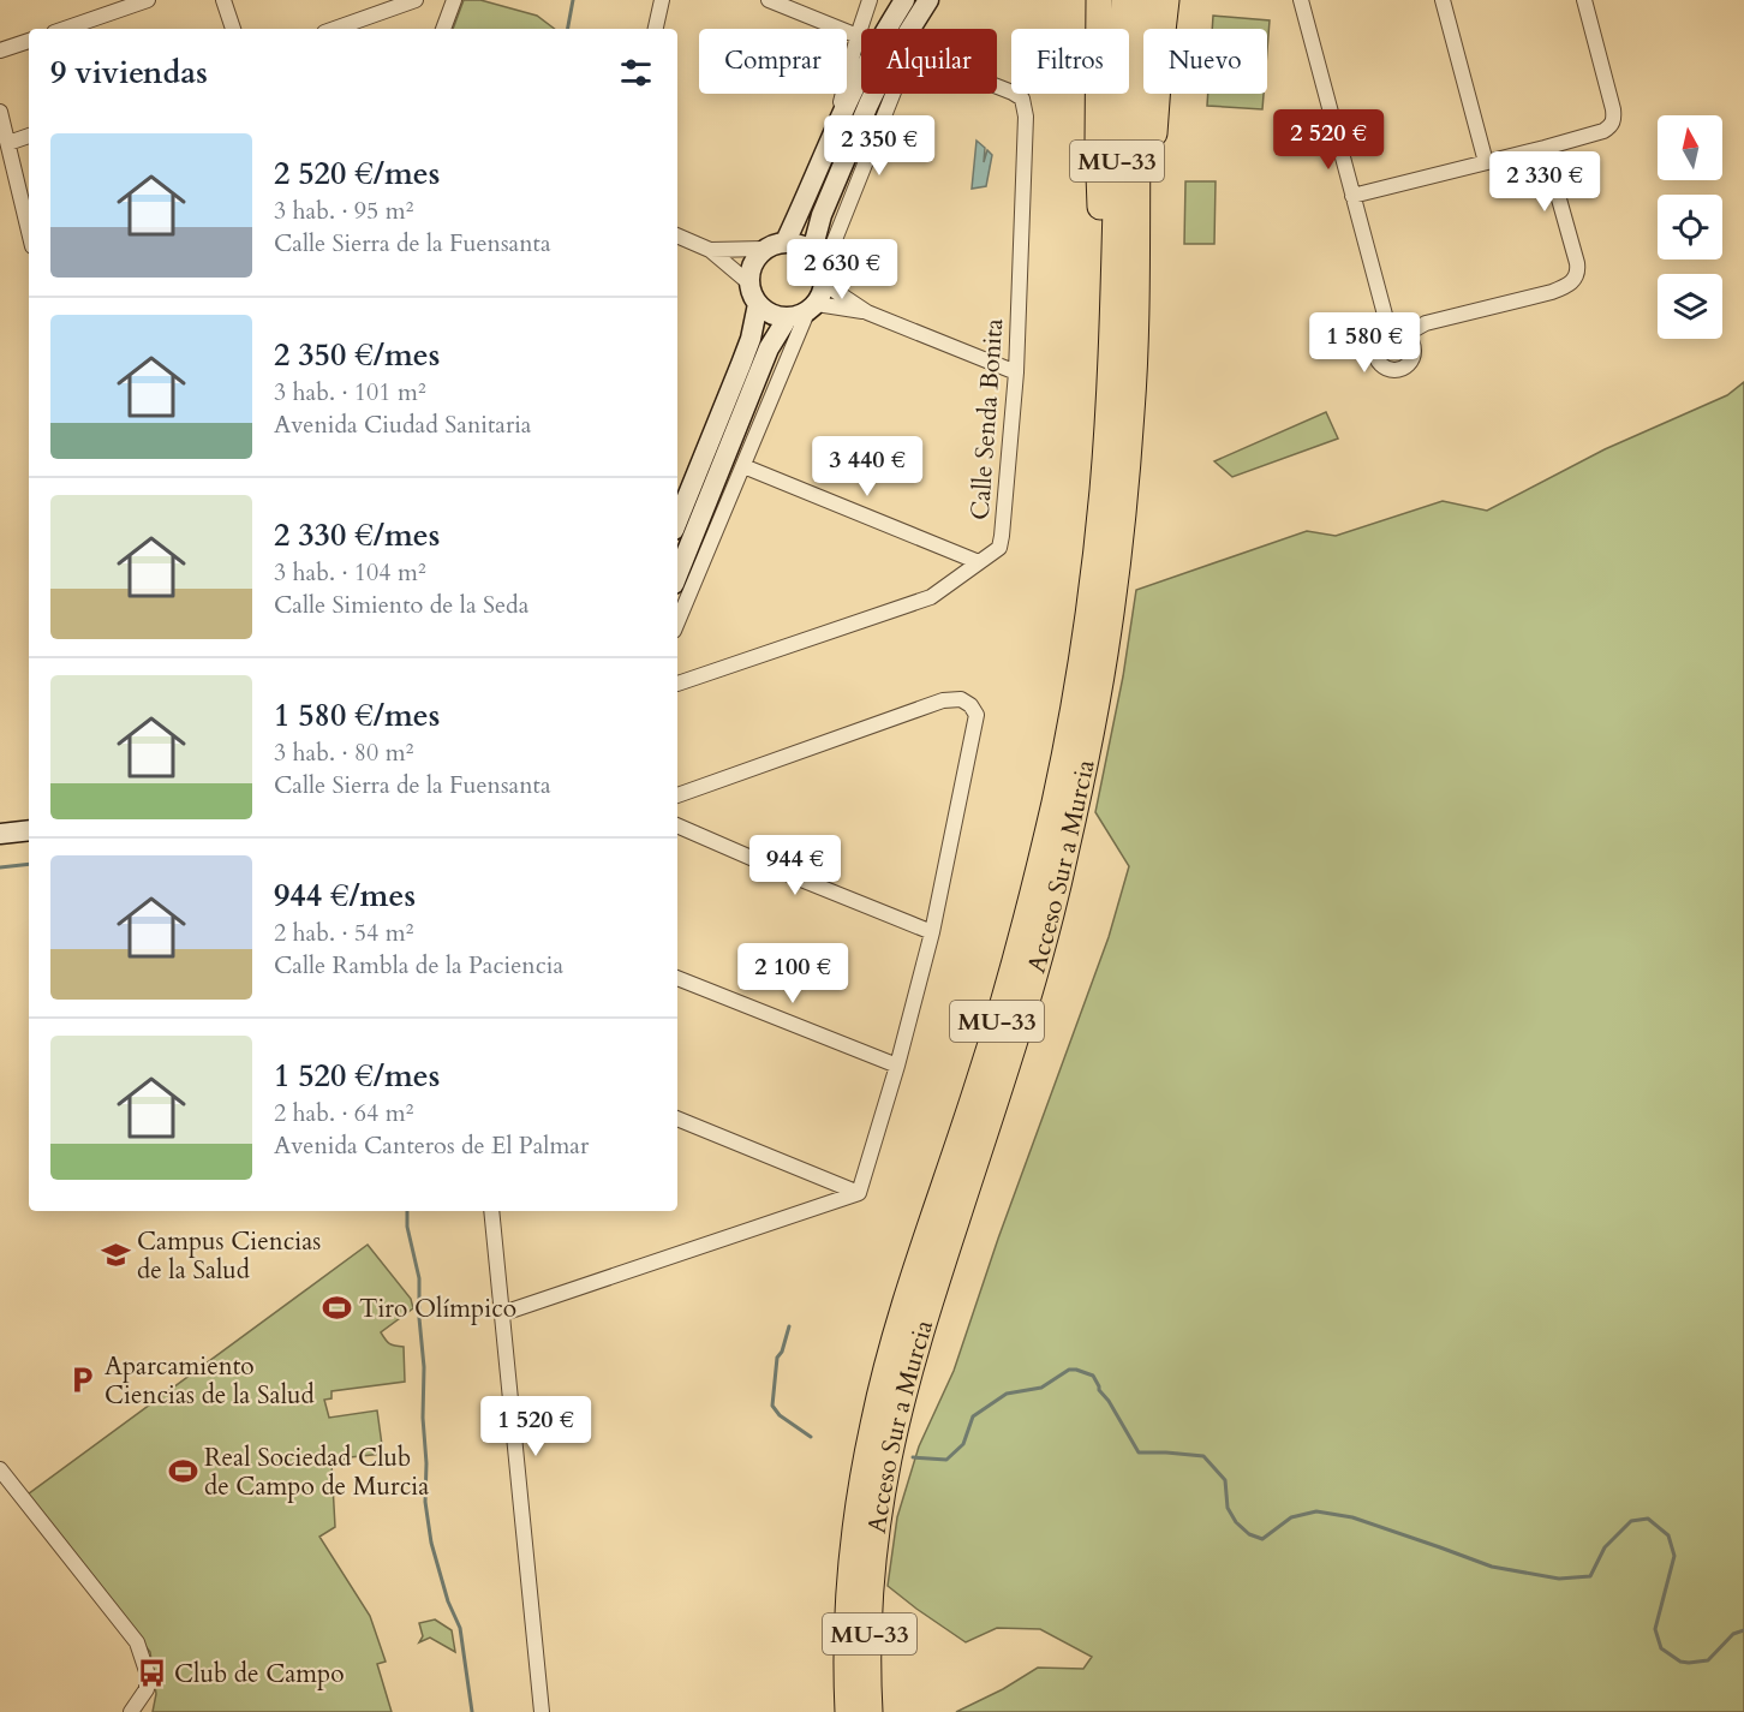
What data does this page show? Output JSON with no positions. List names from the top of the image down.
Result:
{
  "streets": {
    "highway": ["MU-33", "Acceso Sur a Murcia"],
    "street": ["Calle Senda Bonita"]
  },
  "places": {
    "school or university": ["Campus Ciencias de la Salud"],
    "sports": ["Tiro Olímpico", "Real Sociedad Club de Campo de Murcia"],
    "parking": ["Aparcamiento Ciencias de la Salud"],
    "bus stop": ["Club de Campo"]
  },
  "north": "top",
  "page": {
    "chip": [
      "Comprar",
      "Alquilar",
      "Filtros",
      "Nuevo"
    ],
    "heading": "9 viviendas",
    "price": [
      "2 520 €",
      "2 350 €",
      "2 330 €",
      "2 630 €",
      "1 580 €",
      "3 440 €",
      "944 €",
      "2 100 €",
      "1 520 €"
    ],
    "list": [
      {
        "name": "2 520 €/mes",
        "note": "3 hab. · 95 m² · Calle Sierra de la Fuensanta"
      },
      {
        "name": "2 350 €/mes",
        "note": "3 hab. · 101 m² · Avenida Ciudad Sanitaria"
      },
      {
        "name": "2 330 €/mes",
        "note": "3 hab. · 104 m² · Calle Simiento de la Seda"
      },
      {
        "name": "1 580 €/mes",
        "note": "3 hab. · 80 m² · Calle Sierra de la Fuensanta"
      },
      {
        "name": "944 €/mes",
        "note": "2 hab. · 54 m² · Calle Rambla de la Paciencia"
      },
      {
        "name": "1 520 €/mes",
        "note": "2 hab. · 64 m² · Avenida Canteros de El Palmar"
      }
    ]
  }
}
